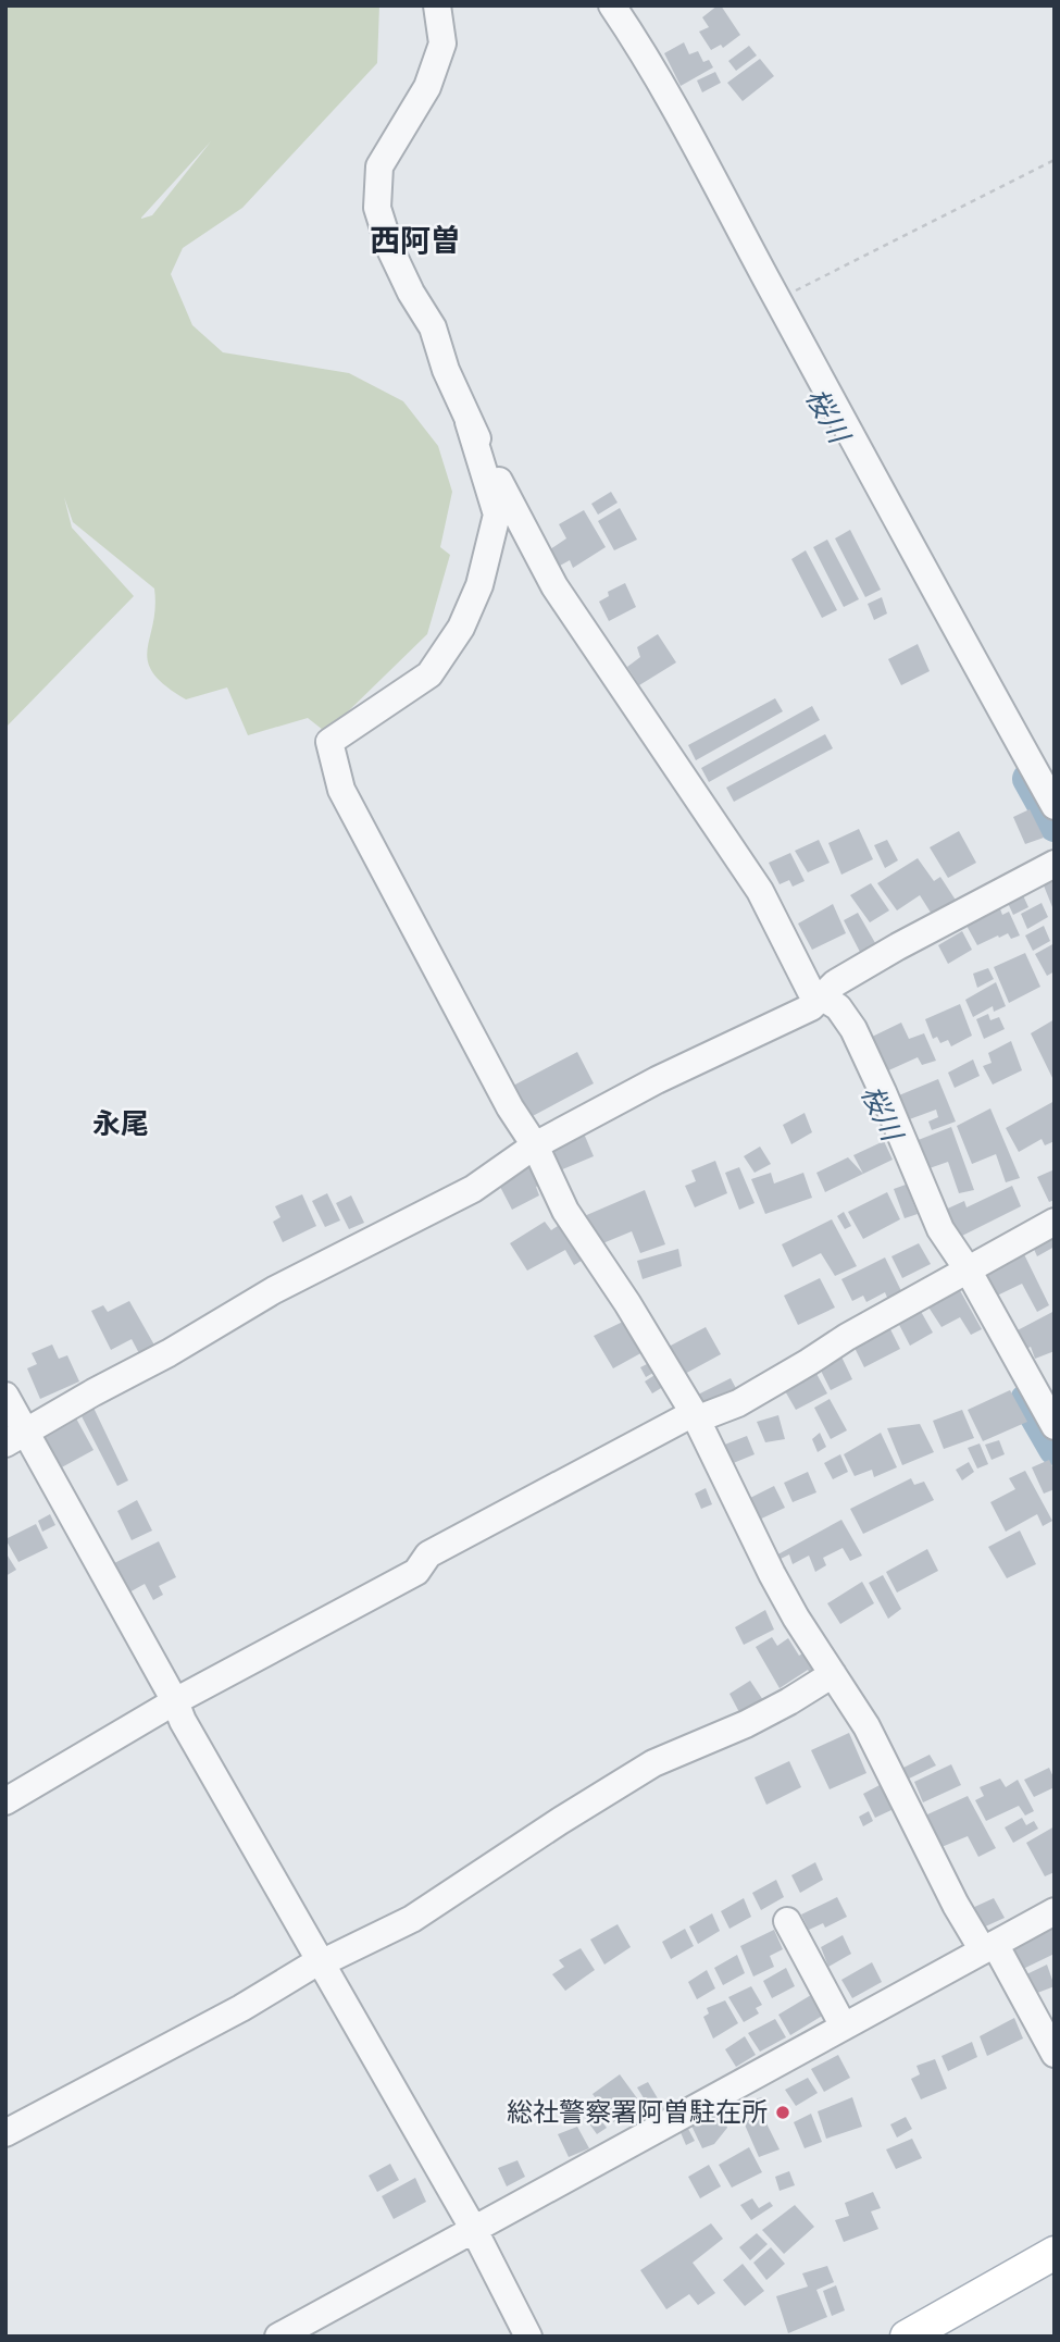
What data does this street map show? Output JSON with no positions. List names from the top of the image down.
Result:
{
  "districts": ["西阿曽", "永尾"],
  "water": ["桜川"],
  "places": ["総社警察署阿曽駐在所"]
}
